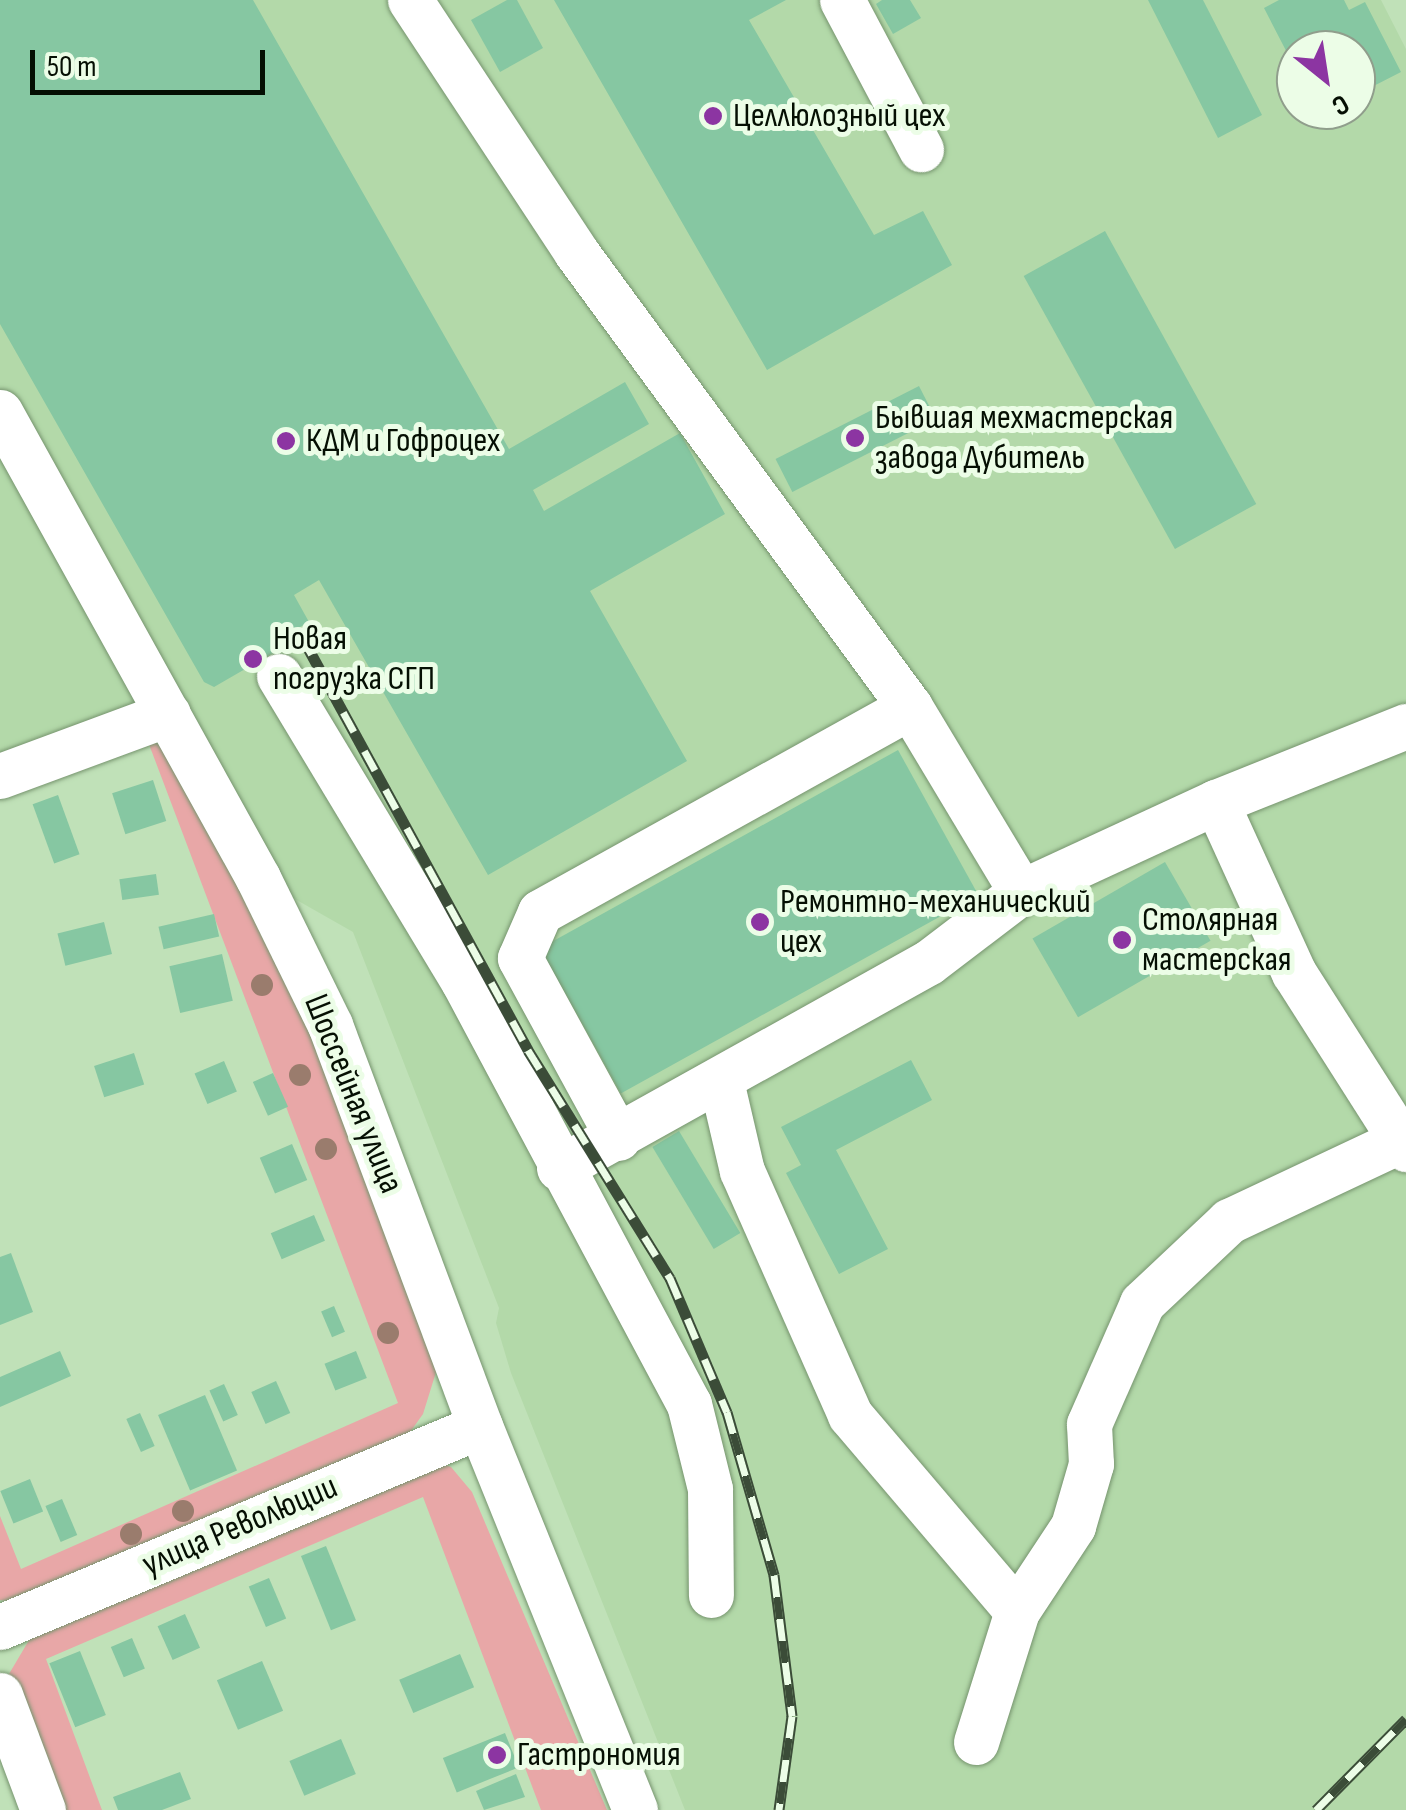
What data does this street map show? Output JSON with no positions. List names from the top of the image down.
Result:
{
  "streets": {
    "street": ["Шоссейная улица", "улица Революции"]
  },
  "crossings": [
    ["Шоссейная улица", "улица Революции"]
  ],
  "places": [
    "Целлюлозный цех",
    "Бывшая мехмастерская завода Дубитель",
    "КДМ и Гофроцех",
    "Новая погрузка СГП",
    "Ремонтно-механический цех",
    "Столярная мастерская",
    "Гастрономия"
  ],
  "scale_bar": "50 m",
  "north": "bottom right"
}
